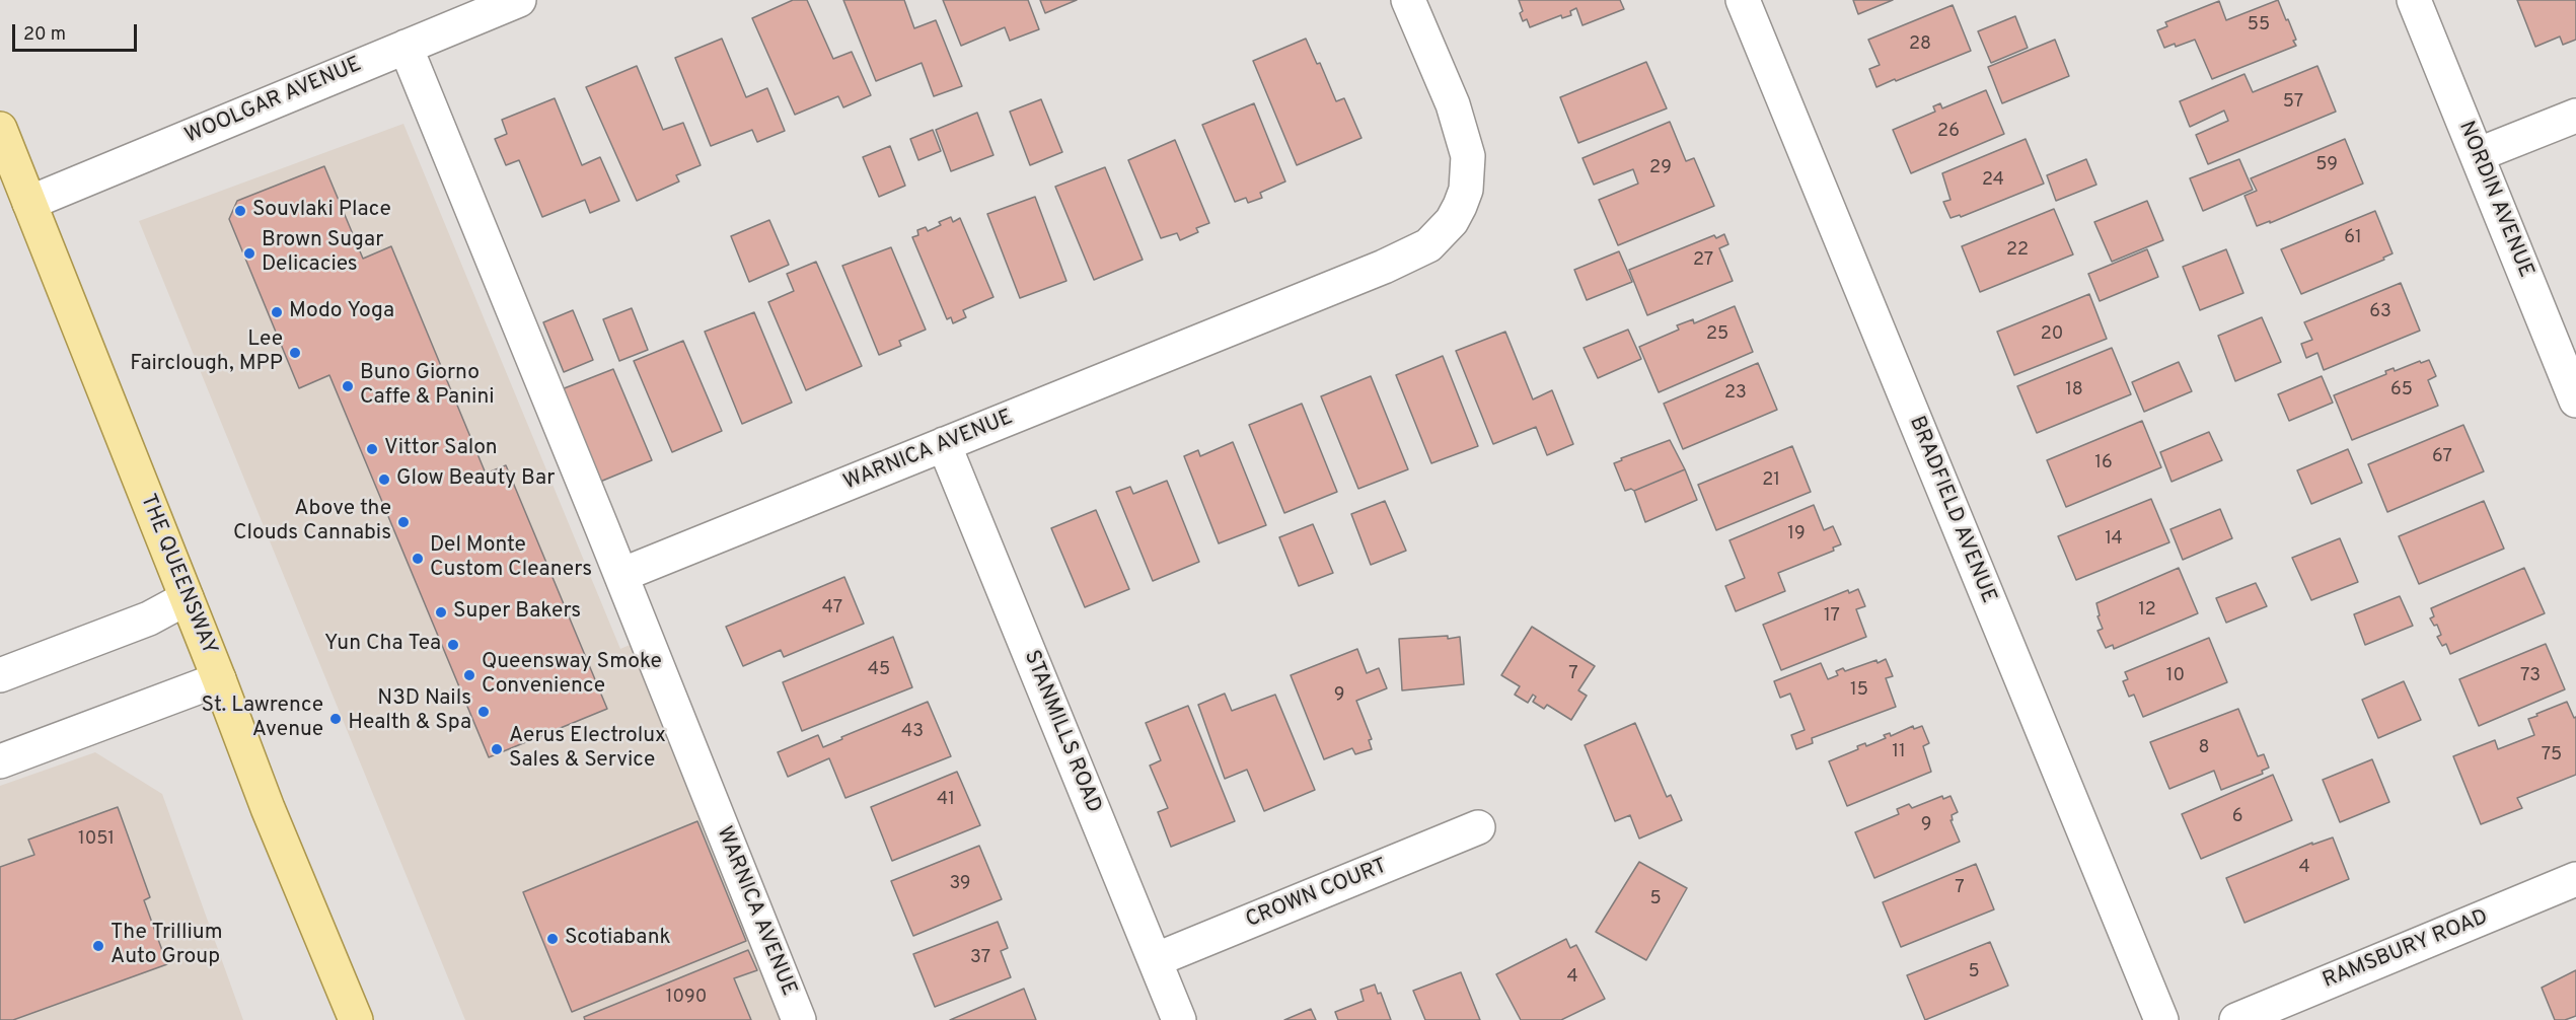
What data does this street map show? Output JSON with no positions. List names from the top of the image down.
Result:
{
  "streets": {
    "main road": ["THE QUEENSWAY"],
    "street": [
      "WOOLGAR AVENUE",
      "NORDIN AVENUE",
      "WARNICA AVENUE",
      "BRADFIELD AVENUE",
      "STANMILLS ROAD",
      "CROWN COURT",
      "RAMSBURY ROAD"
    ]
  },
  "crossings": [
    ["WOOLGAR AVENUE", "THE QUEENSWAY"],
    ["WARNICA AVENUE", "STANMILLS ROAD"],
    ["STANMILLS ROAD", "CROWN COURT"]
  ],
  "places": [
    "Souvlaki Place",
    "Brown Sugar Delicacies",
    "Modo Yoga",
    "Lee Fairclough, MPP",
    "Buno Giorno Caffe & Panini",
    "Vittor Salon",
    "Glow Beauty Bar",
    "Above the Clouds Cannabis",
    "Del Monte Custom Cleaners",
    "Super Bakers",
    "Yun Cha Tea",
    "Queensway Smoke Convenience",
    "N3D Nails Health & Spa",
    "St. Lawrence Avenue",
    "Aerus Electrolux Sales & Service",
    "Scotiabank",
    "The Trillium Auto Group"
  ],
  "house_numbers": [
    "55",
    "28",
    "57",
    "26",
    "59",
    "29",
    "24",
    "61",
    "22",
    "27",
    "63",
    "25",
    "20",
    "18",
    "65",
    "23",
    "67",
    "16",
    "21",
    "19",
    "14",
    "47",
    "12",
    "17",
    "45",
    "7",
    "10",
    "73",
    "15",
    "9",
    "43",
    "8",
    "11",
    "75",
    "41",
    "6",
    "9",
    "1051",
    "4",
    "39",
    "7",
    "5",
    "37",
    "5",
    "4",
    "1090"
  ],
  "scale_bar": "20 m"
}
